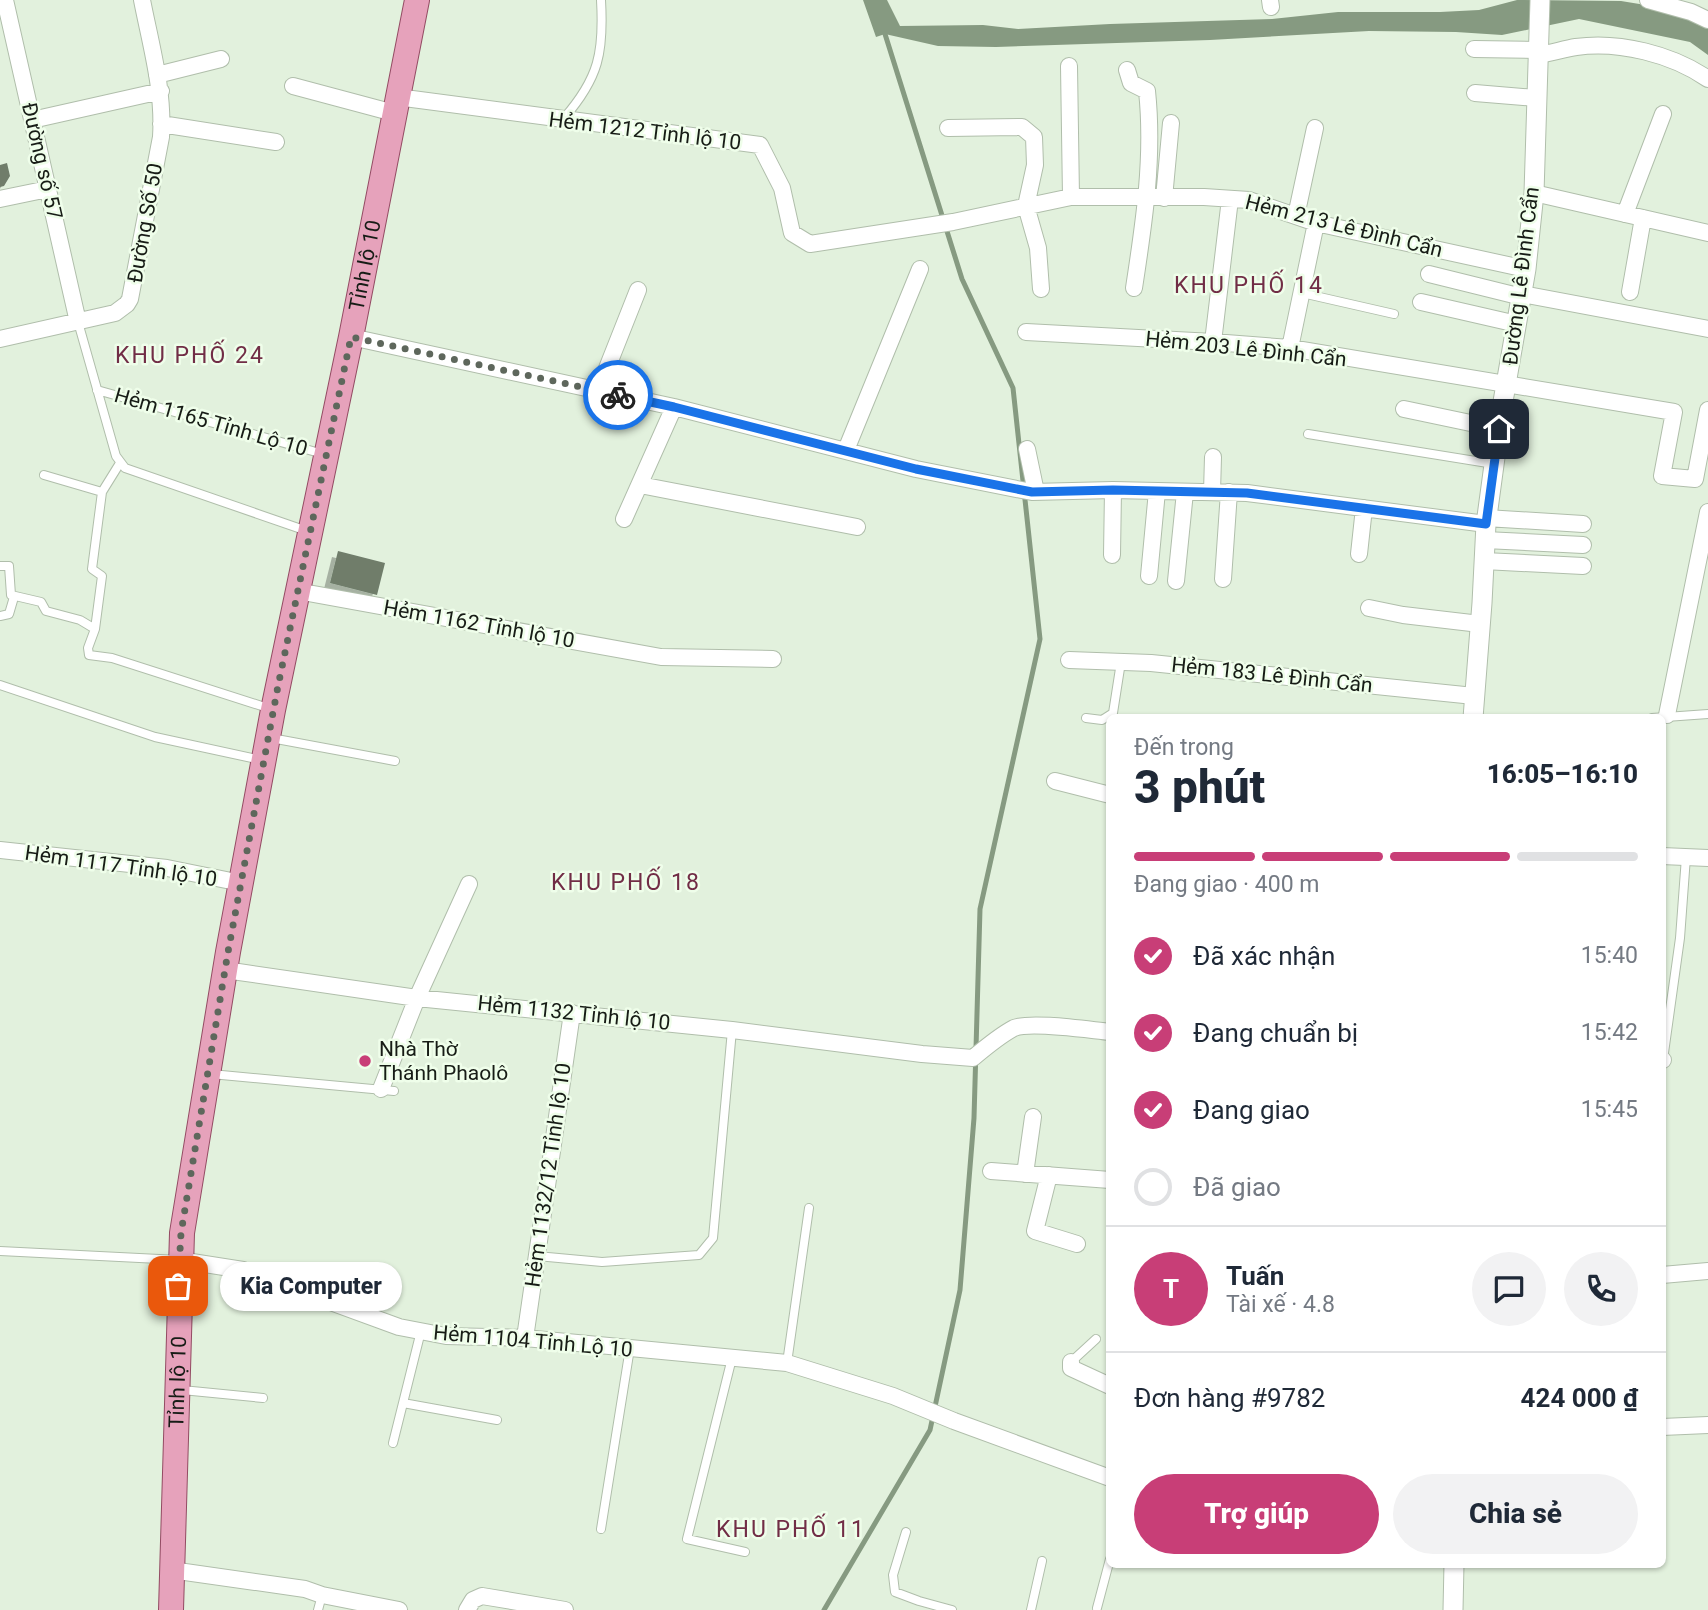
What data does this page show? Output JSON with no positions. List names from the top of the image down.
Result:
{
  "streets": {
    "main road": ["Tỉnh lộ 10"],
    "street": [
      "Hẻm 1212 Tỉnh lộ 10",
      "Đường số 57",
      "Đường Số 50",
      "Hẻm 213 Lê Đình Cẩn",
      "Đường Lê Đình Cẩn",
      "Hẻm 203 Lê Đình Cẩn",
      "Hẻm 1162 Tỉnh lộ 10",
      "Hẻm 183 Lê Đình Cẩn",
      "Hẻm 1117 Tỉnh lộ 10",
      "Hẻm 1132 Tỉnh lộ 10",
      "Hẻm 1132/12 Tỉnh lộ 10",
      "Hẻm 1104 Tỉnh Lộ 10"
    ],
    "lane": ["Hẻm 1165 Tỉnh Lộ 10"]
  },
  "crossings": [
    ["Hẻm 1212 Tỉnh lộ 10", "Hẻm 213 Lê Đình Cẩn"],
    ["Hẻm 1212 Tỉnh lộ 10", "Tỉnh lộ 10"],
    ["Đường số 57", "Đường Số 50"],
    ["Hẻm 213 Lê Đình Cẩn", "Đường Lê Đình Cẩn"],
    ["Tỉnh lộ 10", "Hẻm 1165 Tỉnh Lộ 10"],
    ["Tỉnh lộ 10", "Hẻm 1162 Tỉnh lộ 10"],
    ["Tỉnh lộ 10", "Hẻm 1117 Tỉnh lộ 10"],
    ["Tỉnh lộ 10", "Hẻm 1132 Tỉnh lộ 10"],
    ["Tỉnh lộ 10", "Hẻm 1104 Tỉnh Lộ 10"],
    ["Đường Lê Đình Cẩn", "Hẻm 203 Lê Đình Cẩn"],
    ["Đường Lê Đình Cẩn", "Hẻm 183 Lê Đình Cẩn"],
    ["Hẻm 1132 Tỉnh lộ 10", "Hẻm 1132/12 Tỉnh lộ 10"],
    ["Hẻm 1132/12 Tỉnh lộ 10", "Hẻm 1104 Tỉnh Lộ 10"]
  ],
  "districts": [
    "KHU PHỐ 14",
    "KHU PHỐ 24",
    "KHU PHỐ 18",
    "KHU PHỐ 11"
  ],
  "places": ["Nhà Thờ Thánh Phaolô", "Kia Computer"],
  "page": {
    "heading": ["3 phút", "Đến trong", "16:05–16:10"],
    "panel": [
      "Tuấn",
      "Tài xế · 4.8",
      "Đơn hàng #9782",
      "424 000 ₫"
    ],
    "bar": "Đang giao · 400 m",
    "list": [
      ["Đã xác nhận", "15:40"],
      ["Đang chuẩn bị", "15:42"],
      ["Đang giao", "15:45"],
      "Đã giao"
    ],
    "round": "T",
    "bubble": "Kia Computer",
    "buttons": ["Trợ giúp", "Chia sẻ"]
  }
}
